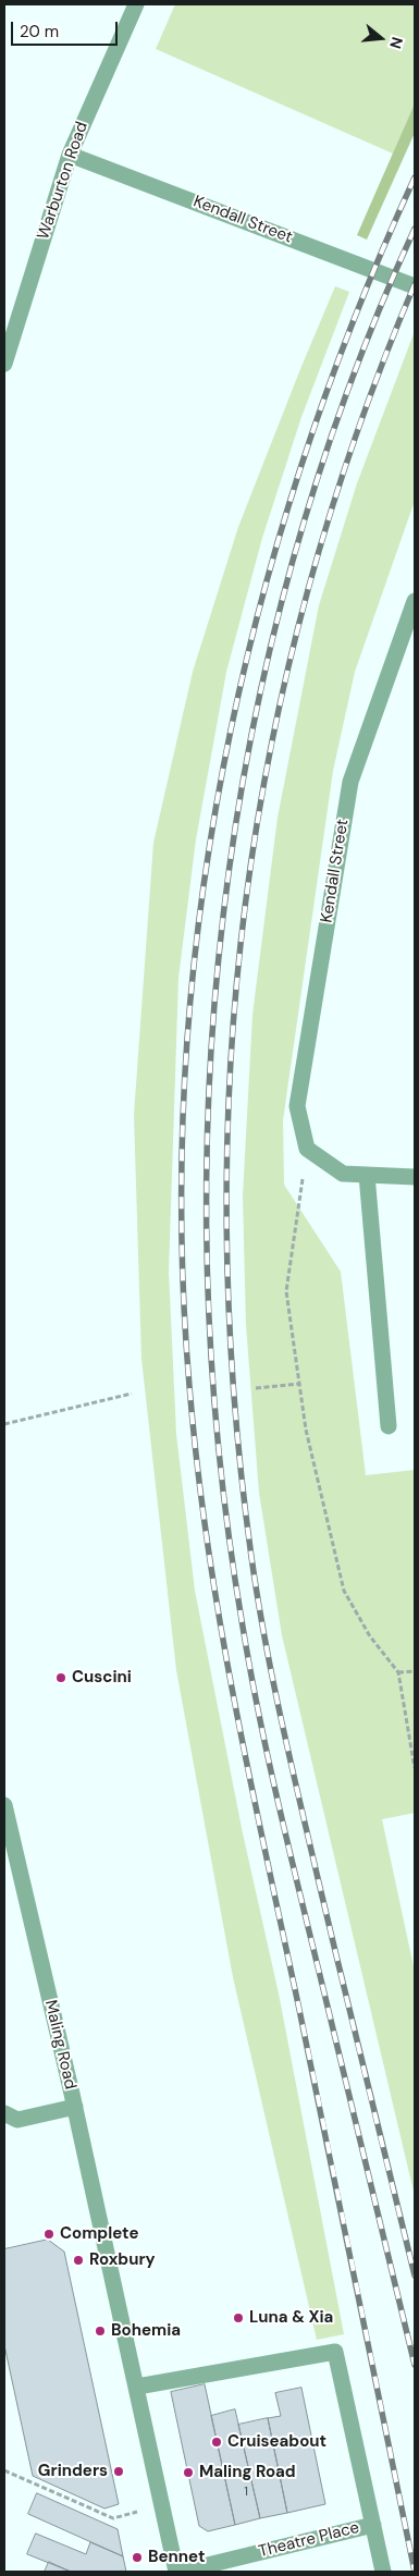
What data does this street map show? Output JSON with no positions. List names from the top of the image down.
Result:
{
  "streets": {
    "street": [
      "Warburton Road",
      "Kendall Street",
      "Maling Road",
      "Theatre Place"
    ]
  },
  "crossings": [
    ["Warburton Road", "Kendall Street"]
  ],
  "places": [
    "Cuscini",
    "Complete",
    "Roxbury",
    "Luna & Xia",
    "Bohemia",
    "Cruiseabout",
    "Grinders",
    "Maling Road",
    "Bennet"
  ],
  "house_numbers": ["1"],
  "scale_bar": "20 m",
  "north": "right"
}
